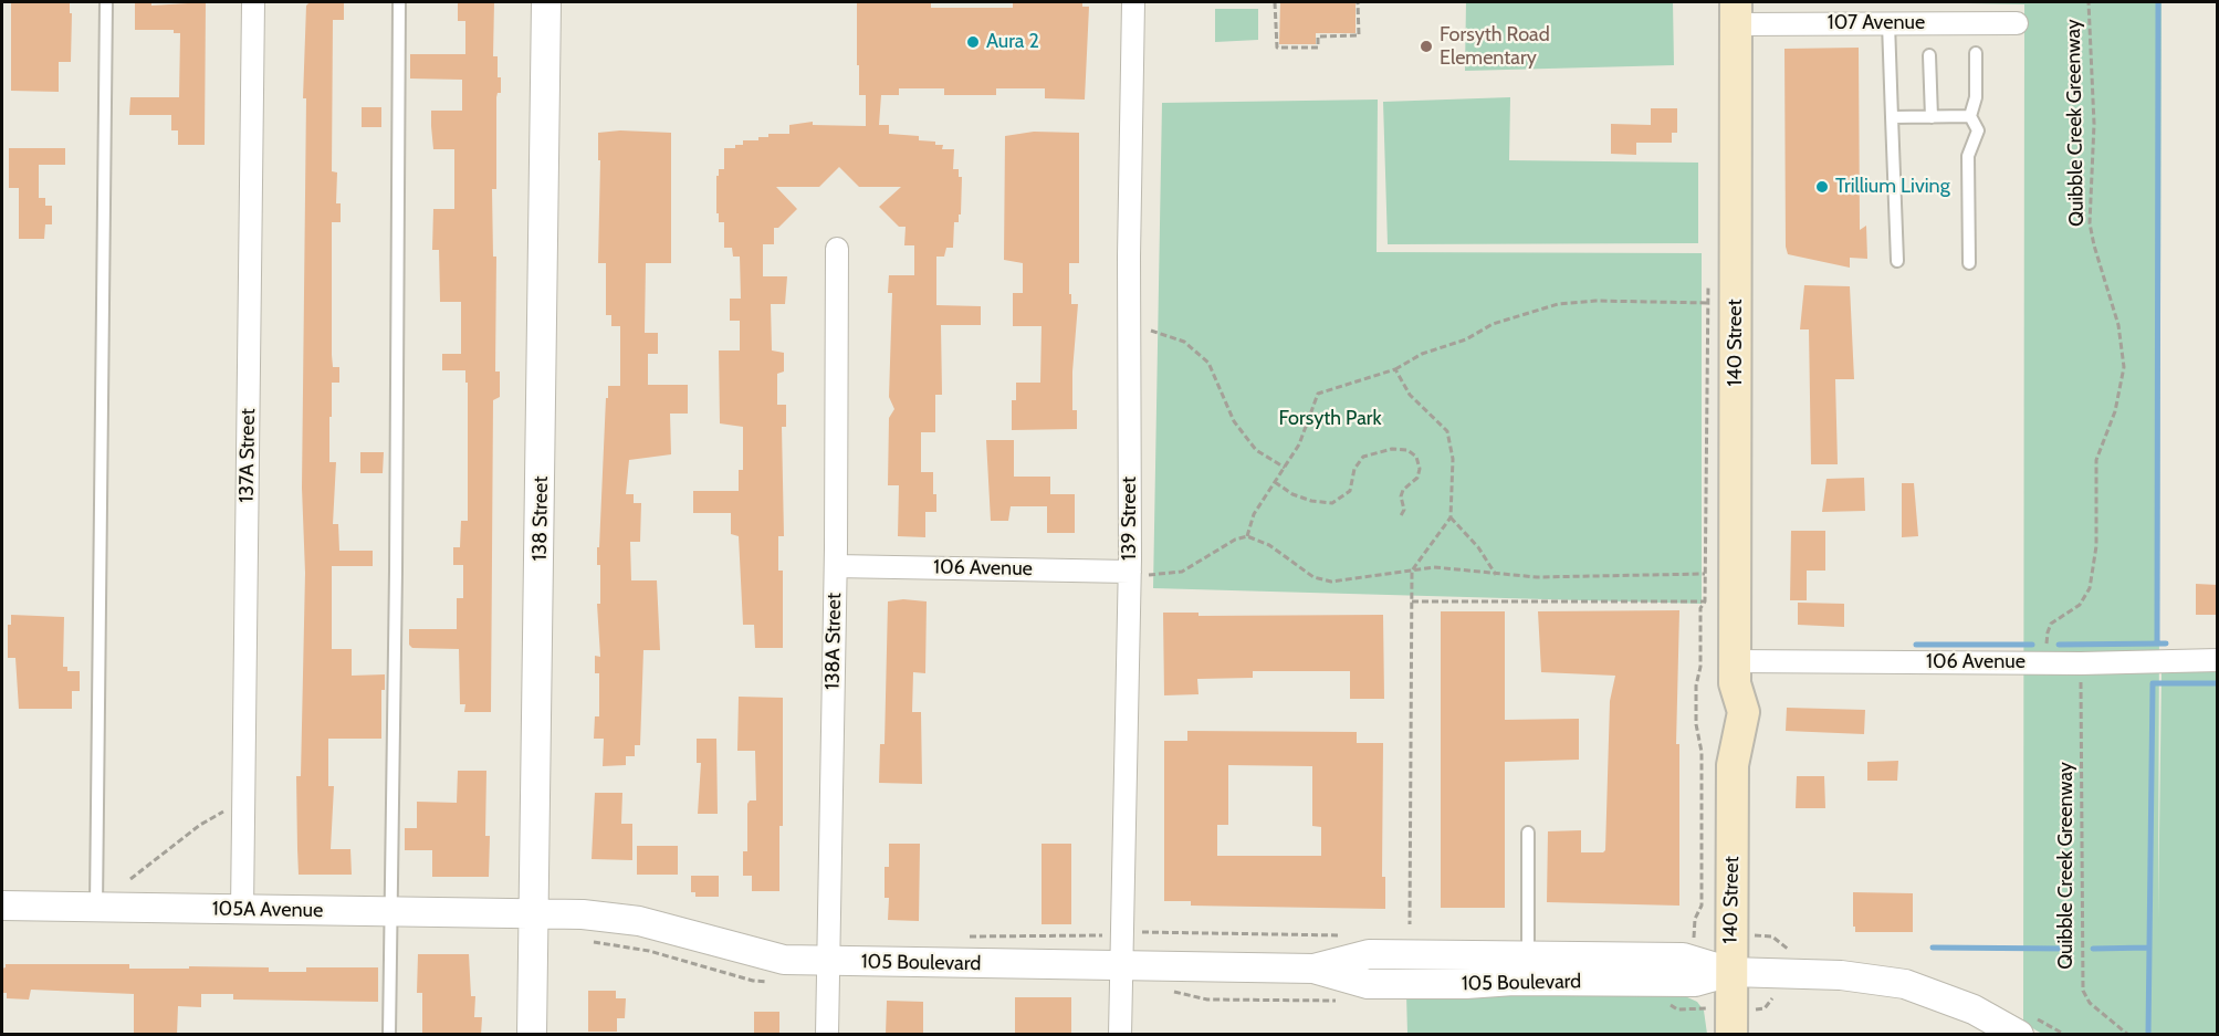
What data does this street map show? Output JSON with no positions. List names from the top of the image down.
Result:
{
  "streets": {
    "main road": ["140 Street"],
    "street": [
      "107 Avenue",
      "137A Street",
      "138 Street",
      "139 Street",
      "106 Avenue",
      "138A Street",
      "105A Avenue",
      "105 Boulevard"
    ],
    "path": ["Quibble Creek Greenway"]
  },
  "crossings": [
    ["107 Avenue", "140 Street"],
    ["140 Street", "106 Avenue"],
    ["140 Street", "105 Boulevard"],
    ["137A Street", "105A Avenue"],
    ["138 Street", "105A Avenue"],
    ["138 Street", "105 Boulevard"],
    ["139 Street", "106 Avenue"],
    ["139 Street", "105 Boulevard"],
    ["106 Avenue", "138A Street"],
    ["138A Street", "105 Boulevard"],
    ["105A Avenue", "105 Boulevard"]
  ],
  "parks": ["Forsyth Park"],
  "places": ["Aura 2", "Forsyth Road Elementary", "Trillium Living"]
}
